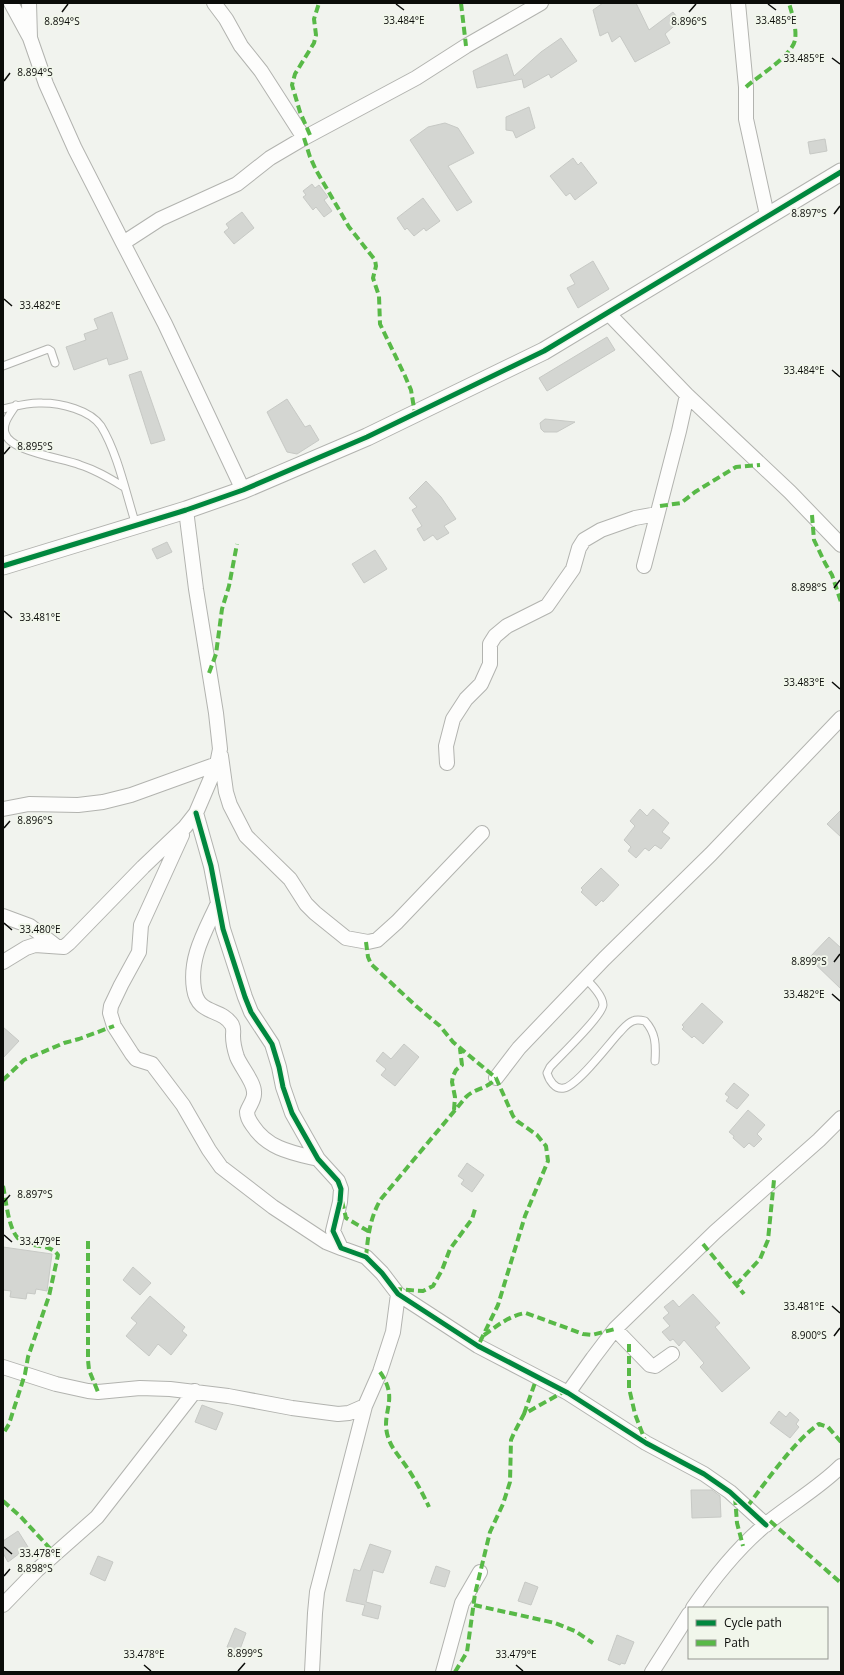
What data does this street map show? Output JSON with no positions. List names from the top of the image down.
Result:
{
  "legend": ["Cycle path", "Path"],
  "coordinates": [
    "33.485°E",
    "33.484°E",
    "8.894°S",
    "8.896°S",
    "8.897°S",
    "33.482°E",
    "8.895°S",
    "8.898°S",
    "33.481°E",
    "33.483°E",
    "33.480°E",
    "8.899°S",
    "33.479°E",
    "8.900°S",
    "33.478°E"
  ]
}
